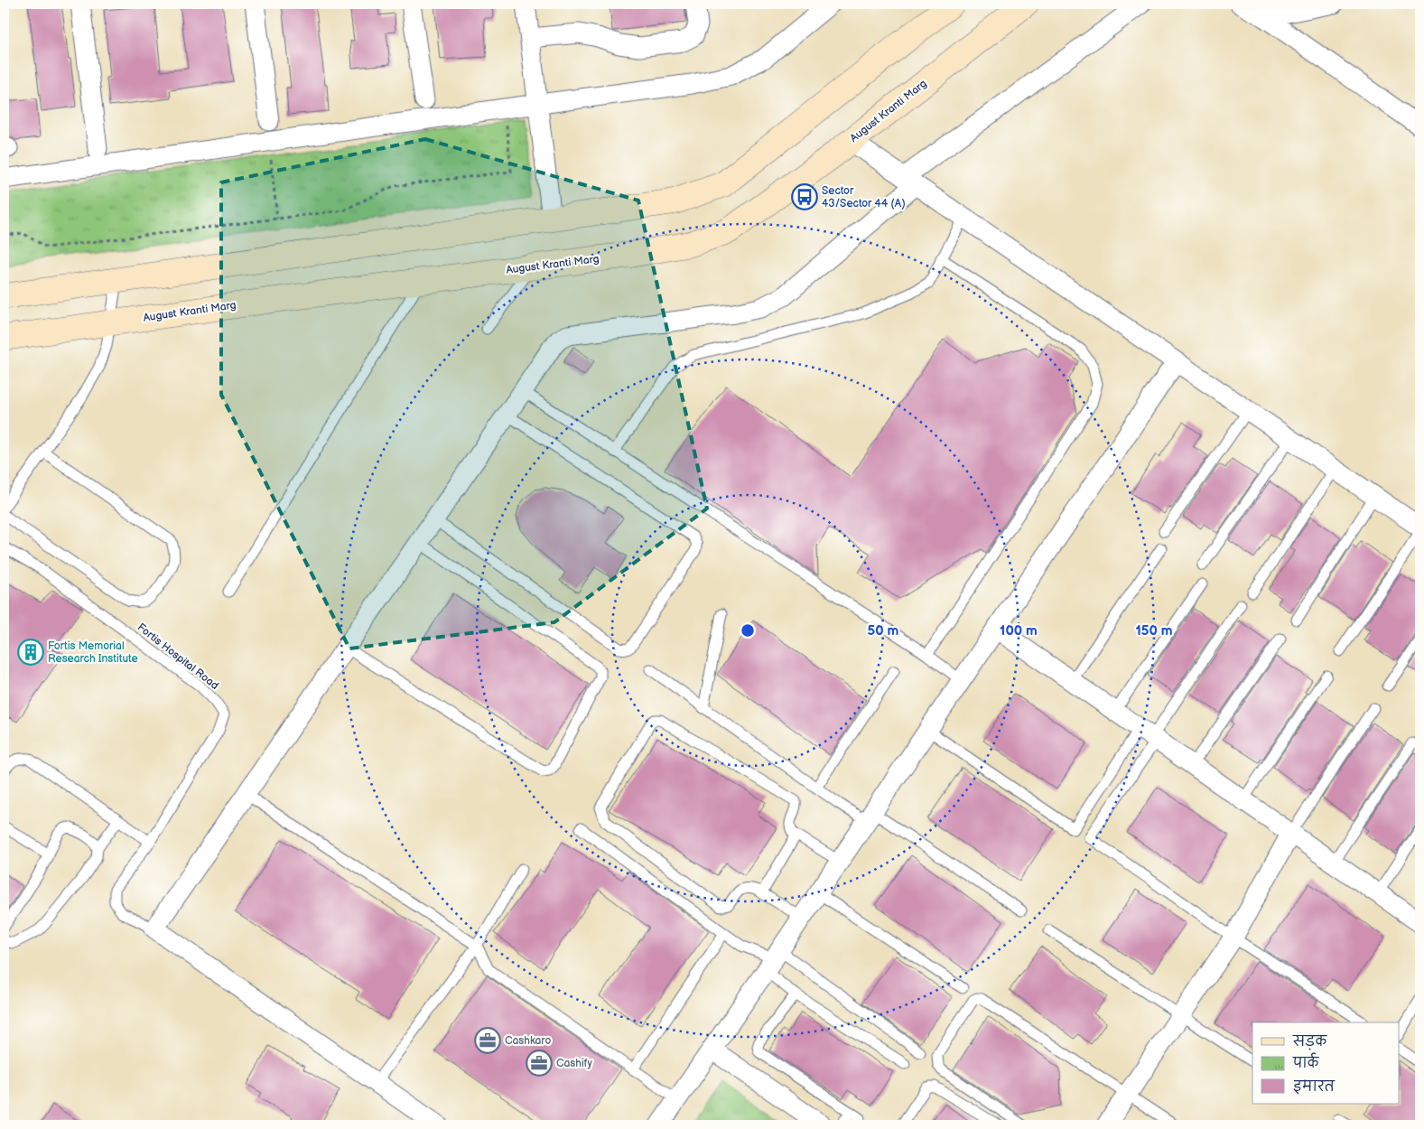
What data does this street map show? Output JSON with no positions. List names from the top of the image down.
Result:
{
  "streets": {
    "main road": ["August Kranti Marg"],
    "lane": ["Fortis Hospital Road"]
  },
  "places": {
    "bus stop": ["Sector 43/Sector 44 (A)"],
    "building": ["Fortis Memorial Research Institute"],
    "office": ["Cashkaro", "Cashify"]
  },
  "legend": ["सड़क", "पार्क", "इमारत"],
  "rings": ["50 m", "100 m", "150 m"]
}
